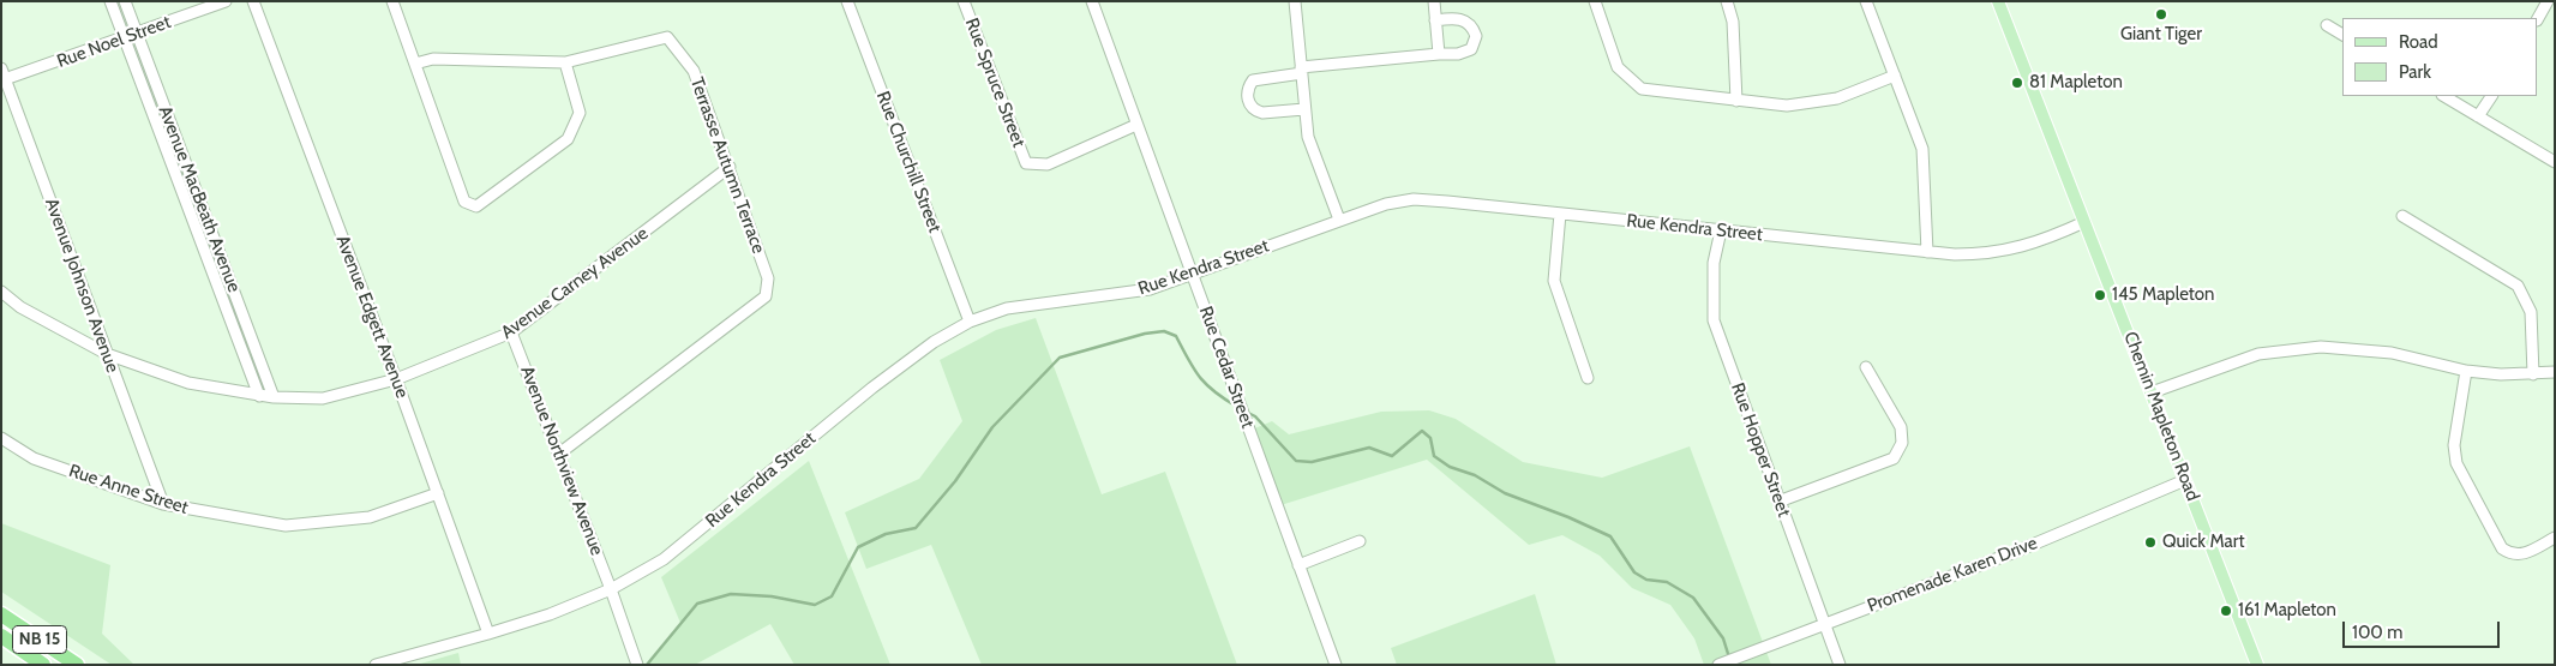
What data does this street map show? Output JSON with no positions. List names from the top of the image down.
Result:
{
  "streets": {
    "highway": ["NB 15"],
    "main road": ["Chemin Mapleton Road"],
    "street": [
      "Rue Noel Street",
      "Rue Spruce Street",
      "Rue Churchill Street",
      "Terrasse Autumn Terrace",
      "Avenue MacBeath Avenue",
      "Rue Kendra Street",
      "Avenue Carney Avenue",
      "Avenue Johnson Avenue",
      "Avenue Edgett Avenue",
      "Rue Cedar Street",
      "Rue Hopper Street",
      "Avenue Northview Avenue",
      "Rue Anne Street",
      "Promenade Karen Drive"
    ]
  },
  "crossings": [
    ["Rue Noel Street", "Avenue MacBeath Avenue"],
    ["Rue Noel Street", "Avenue Johnson Avenue"],
    ["Rue Spruce Street", "Rue Cedar Street"],
    ["Rue Churchill Street", "Rue Kendra Street"],
    ["Terrasse Autumn Terrace", "Avenue Carney Avenue"],
    ["Terrasse Autumn Terrace", "Avenue Northview Avenue"],
    ["Avenue MacBeath Avenue", "Avenue Carney Avenue"],
    ["Rue Kendra Street", "Avenue Edgett Avenue"],
    ["Rue Kendra Street", "Rue Cedar Street"],
    ["Rue Kendra Street", "Chemin Mapleton Road"],
    ["Rue Kendra Street", "Rue Hopper Street"],
    ["Rue Kendra Street", "Avenue Northview Avenue"],
    ["Avenue Carney Avenue", "Avenue Johnson Avenue"],
    ["Avenue Carney Avenue", "Avenue Edgett Avenue"],
    ["Avenue Carney Avenue", "Avenue Northview Avenue"],
    ["Avenue Johnson Avenue", "Rue Anne Street"],
    ["Avenue Edgett Avenue", "Rue Anne Street"],
    ["Chemin Mapleton Road", "Promenade Karen Drive"],
    ["Rue Hopper Street", "Promenade Karen Drive"]
  ],
  "places": [
    "Giant Tiger",
    "81 Mapleton",
    "145 Mapleton",
    "Quick Mart",
    "161 Mapleton"
  ],
  "legend": ["Road", "Park"],
  "scale_bar": "100 m"
}
